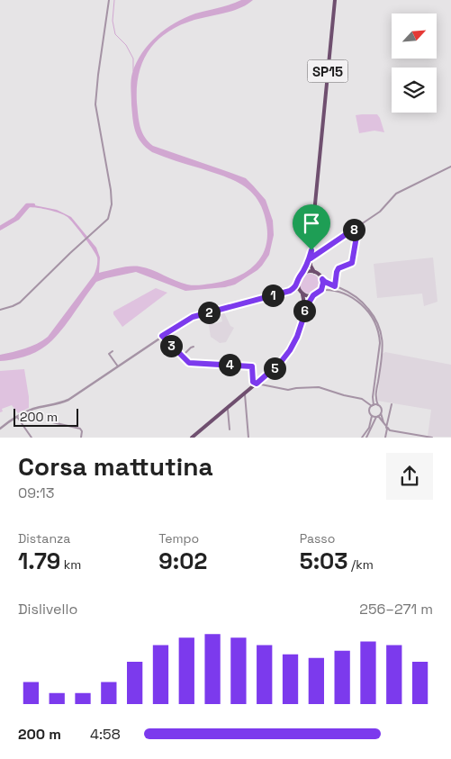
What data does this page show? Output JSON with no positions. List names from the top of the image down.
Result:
{
  "streets": {
    "main road": ["SP15"]
  },
  "scale_bar": "200 m",
  "north": "top right",
  "page": {
    "pins": [
      "8",
      "1",
      "6",
      "2",
      "3",
      "4",
      "5"
    ],
    "scale": "200 m",
    "heading": ["Corsa mattutina", "09:13"],
    "stats": [
      ["Distanza", "1.79 km"],
      ["Tempo", "9:02"],
      ["Passo", "5:03 /km"]
    ],
    "chart": ["Dislivello", "256–271 m"],
    "list": [
      {
        "name": "200 m",
        "note": "4:58"
      }
    ]
  }
}
